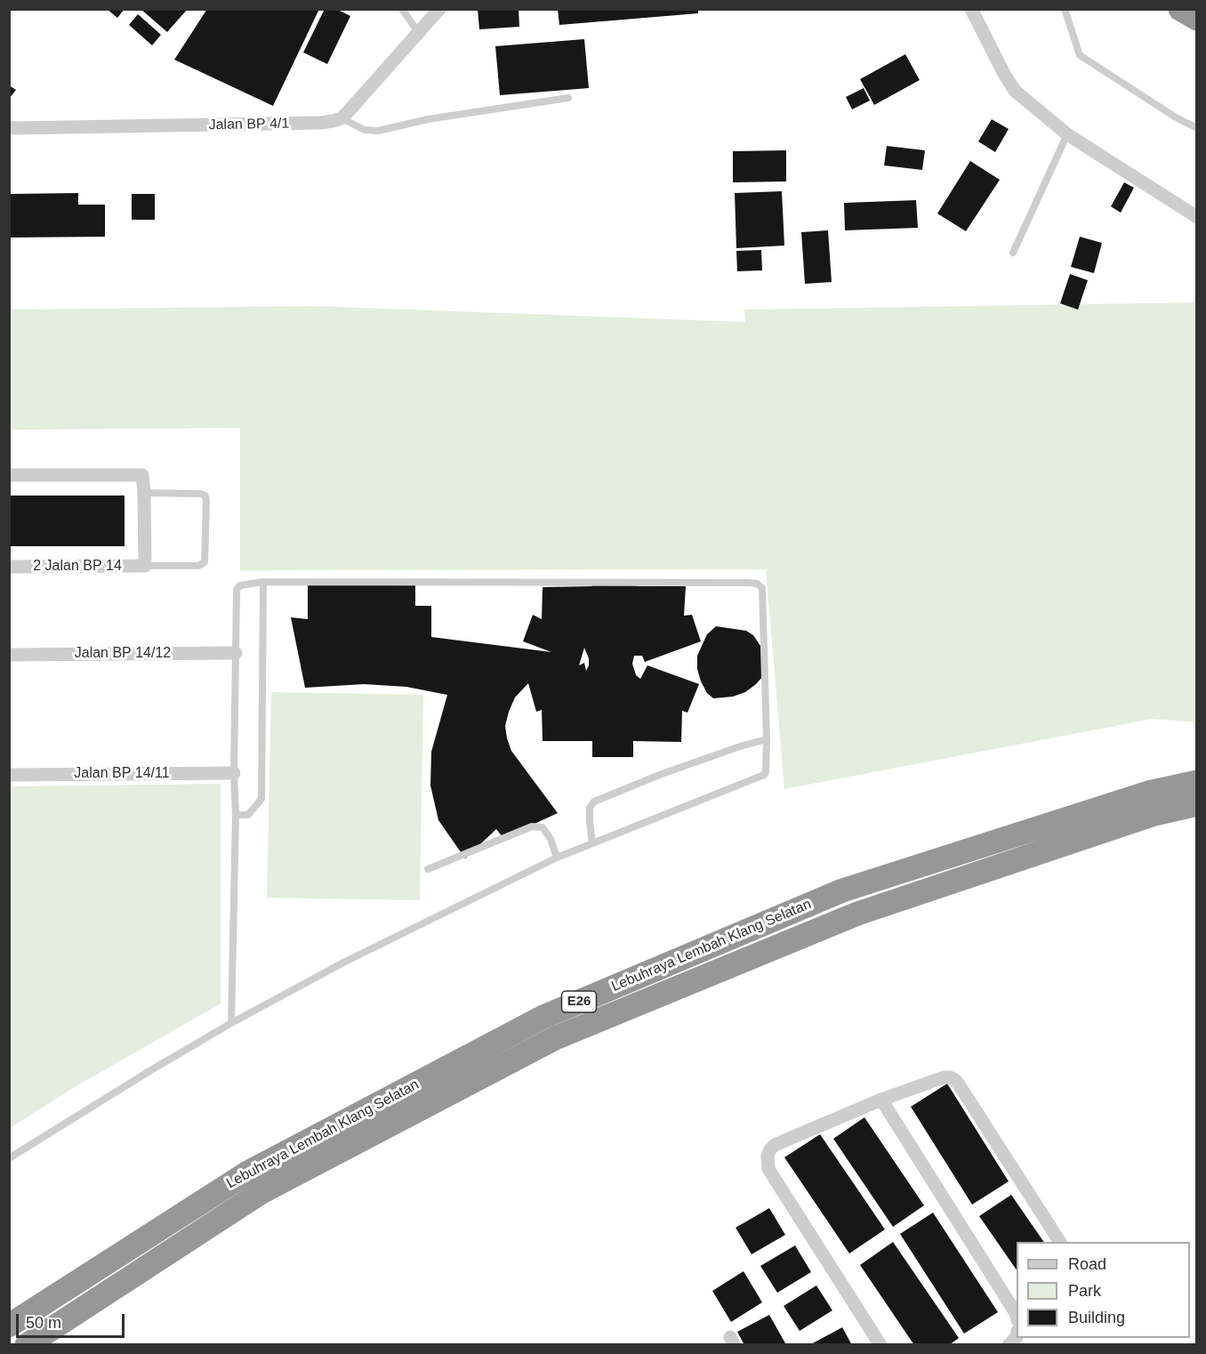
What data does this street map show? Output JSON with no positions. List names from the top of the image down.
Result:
{
  "streets": {
    "highway": ["Lebuhraya Lembah Klang Selatan", "E26"],
    "street": [
      "Jalan BP 4/1",
      "2 Jalan BP 14",
      "Jalan BP 14/12",
      "Jalan BP 14/11"
    ]
  },
  "legend": ["Road", "Park", "Building"],
  "scale_bar": "50 m"
}
